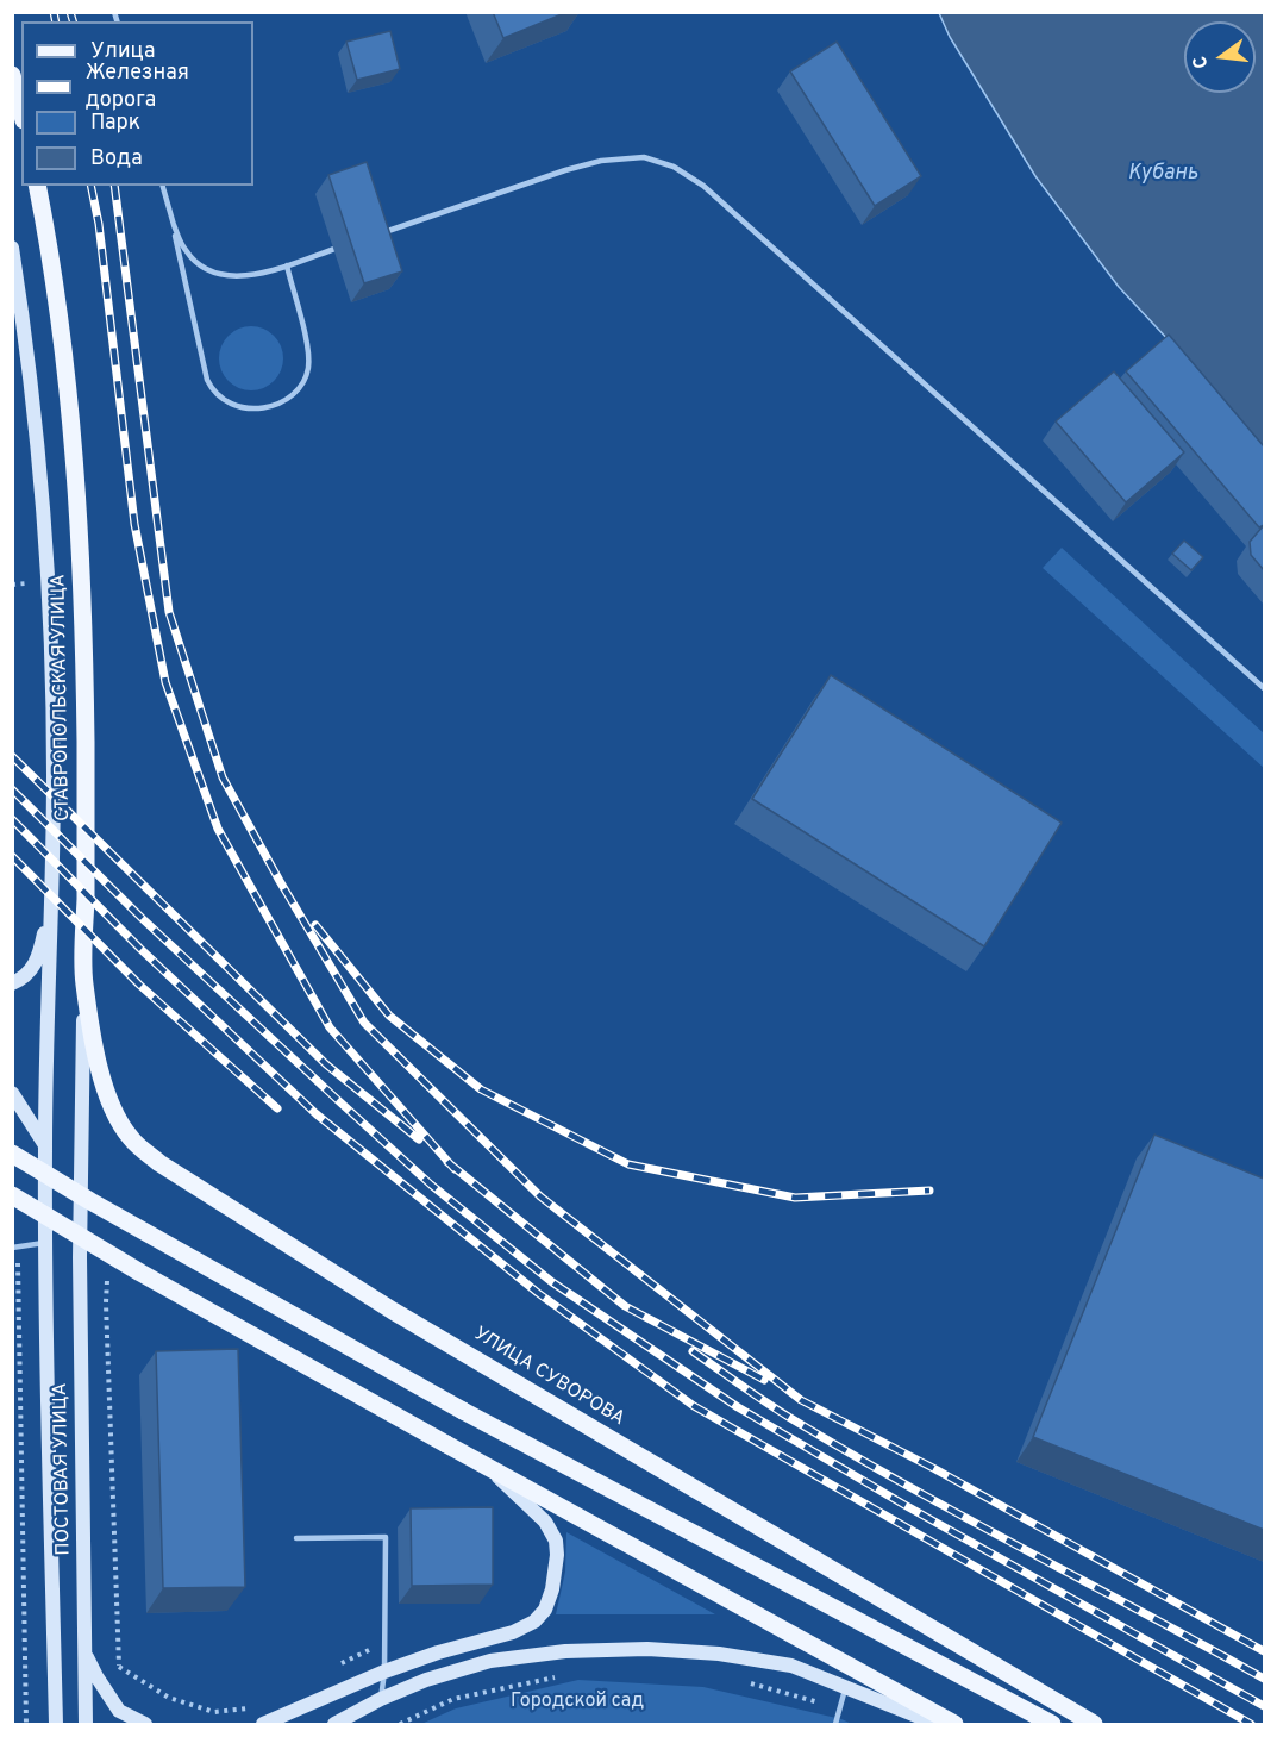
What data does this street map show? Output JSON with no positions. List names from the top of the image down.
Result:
{
  "streets": {
    "main road": ["СТАВРОПОЛЬСКАЯ УЛИЦА", "УЛИЦА СУВОРОВА", "ПОСТОВАЯ УЛИЦА"]
  },
  "crossings": [
    ["СТАВРОПОЛЬСКАЯ УЛИЦА", "УЛИЦА СУВОРОВА"],
    ["СТАВРОПОЛЬСКАЯ УЛИЦА", "ПОСТОВАЯ УЛИЦА"]
  ],
  "water": ["Кубань"],
  "parks": ["Городской сад"],
  "legend": [
    "Улица",
    "Железная дорога",
    "Парк",
    "Вода"
  ],
  "north": "left"
}
